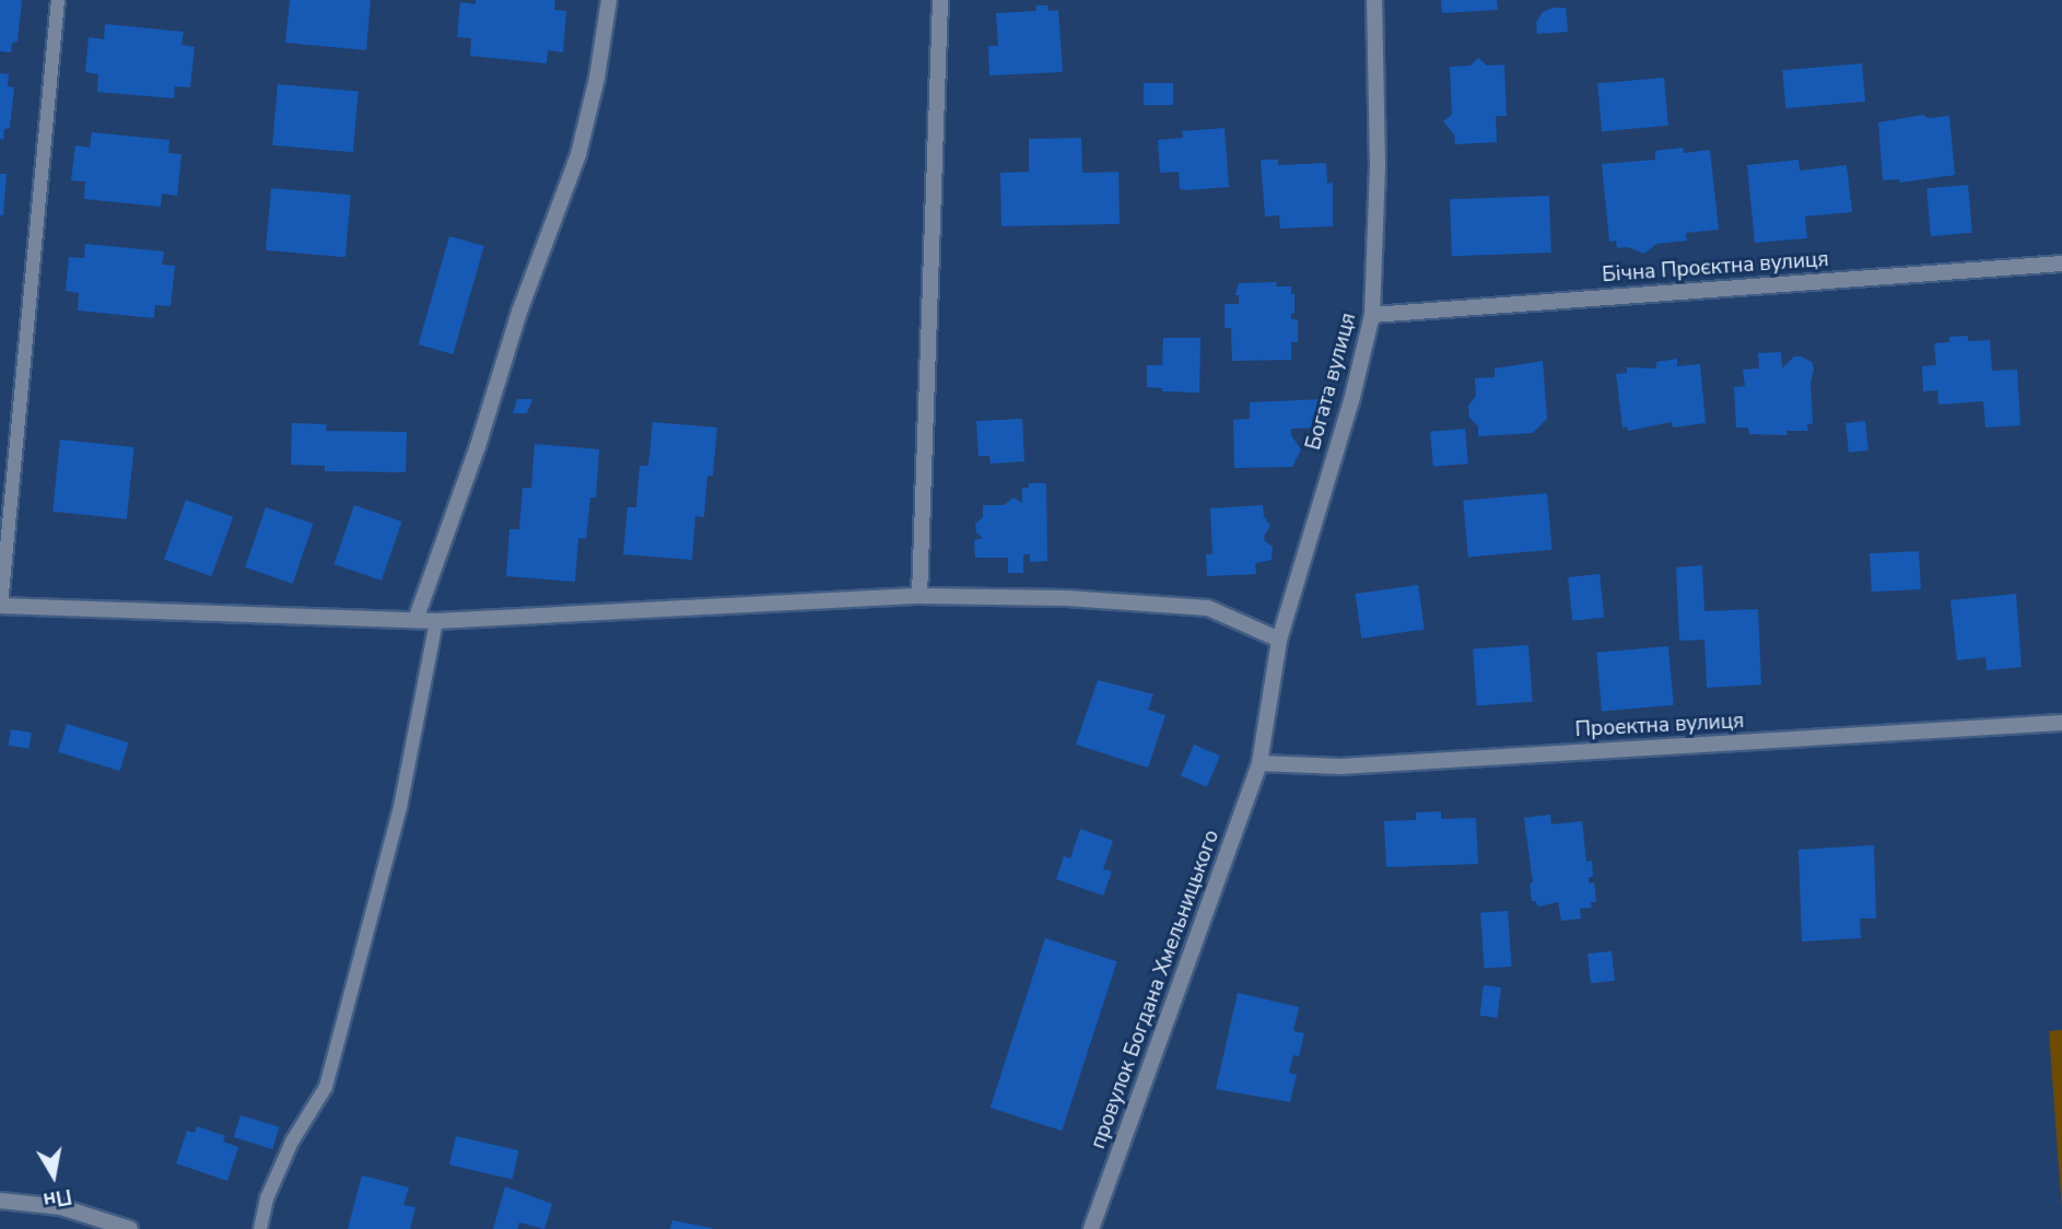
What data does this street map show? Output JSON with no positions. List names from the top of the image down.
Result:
{
  "streets": {
    "street": [
      "Бічна Проєктна вулиця",
      "Богата вулиця",
      "Проектна вулиця",
      "провулок Богдана Хмельницького"
    ]
  },
  "crossings": [
    ["Бічна Проєктна вулиця", "Богата вулиця"],
    ["Богата вулиця", "Проектна вулиця"],
    ["Богата вулиця", "провулок Богдана Хмельницького"],
    ["Проектна вулиця", "провулок Богдана Хмельницького"]
  ],
  "north": "bottom"
}
